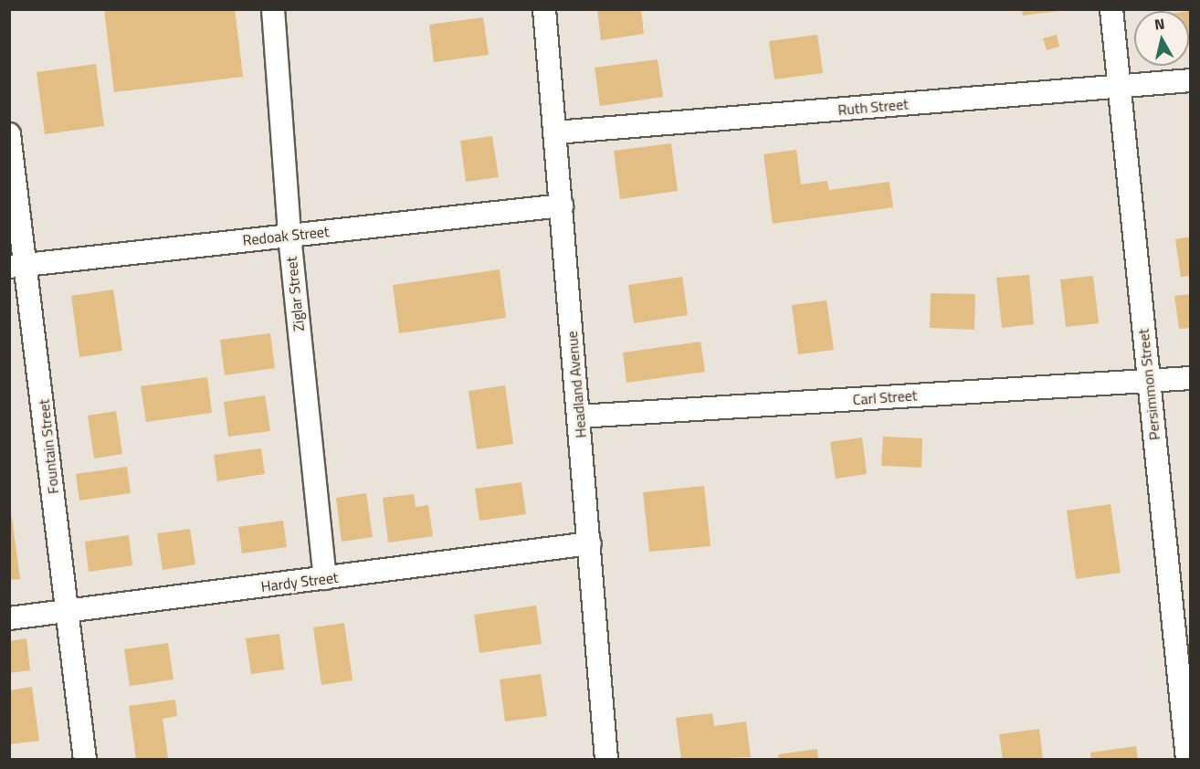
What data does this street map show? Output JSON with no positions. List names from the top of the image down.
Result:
{
  "streets": {
    "street": [
      "Ruth Street",
      "Redoak Street",
      "Ziglar Street",
      "Headland Avenue",
      "Persimmon Street",
      "Carl Street",
      "Fountain Street",
      "Hardy Street"
    ]
  },
  "crossings": [
    ["Ruth Street", "Headland Avenue"],
    ["Ruth Street", "Persimmon Street"],
    ["Redoak Street", "Ziglar Street"],
    ["Redoak Street", "Headland Avenue"],
    ["Redoak Street", "Fountain Street"],
    ["Ziglar Street", "Hardy Street"],
    ["Headland Avenue", "Carl Street"],
    ["Headland Avenue", "Hardy Street"],
    ["Persimmon Street", "Carl Street"],
    ["Fountain Street", "Hardy Street"]
  ],
  "north": "top"
}
